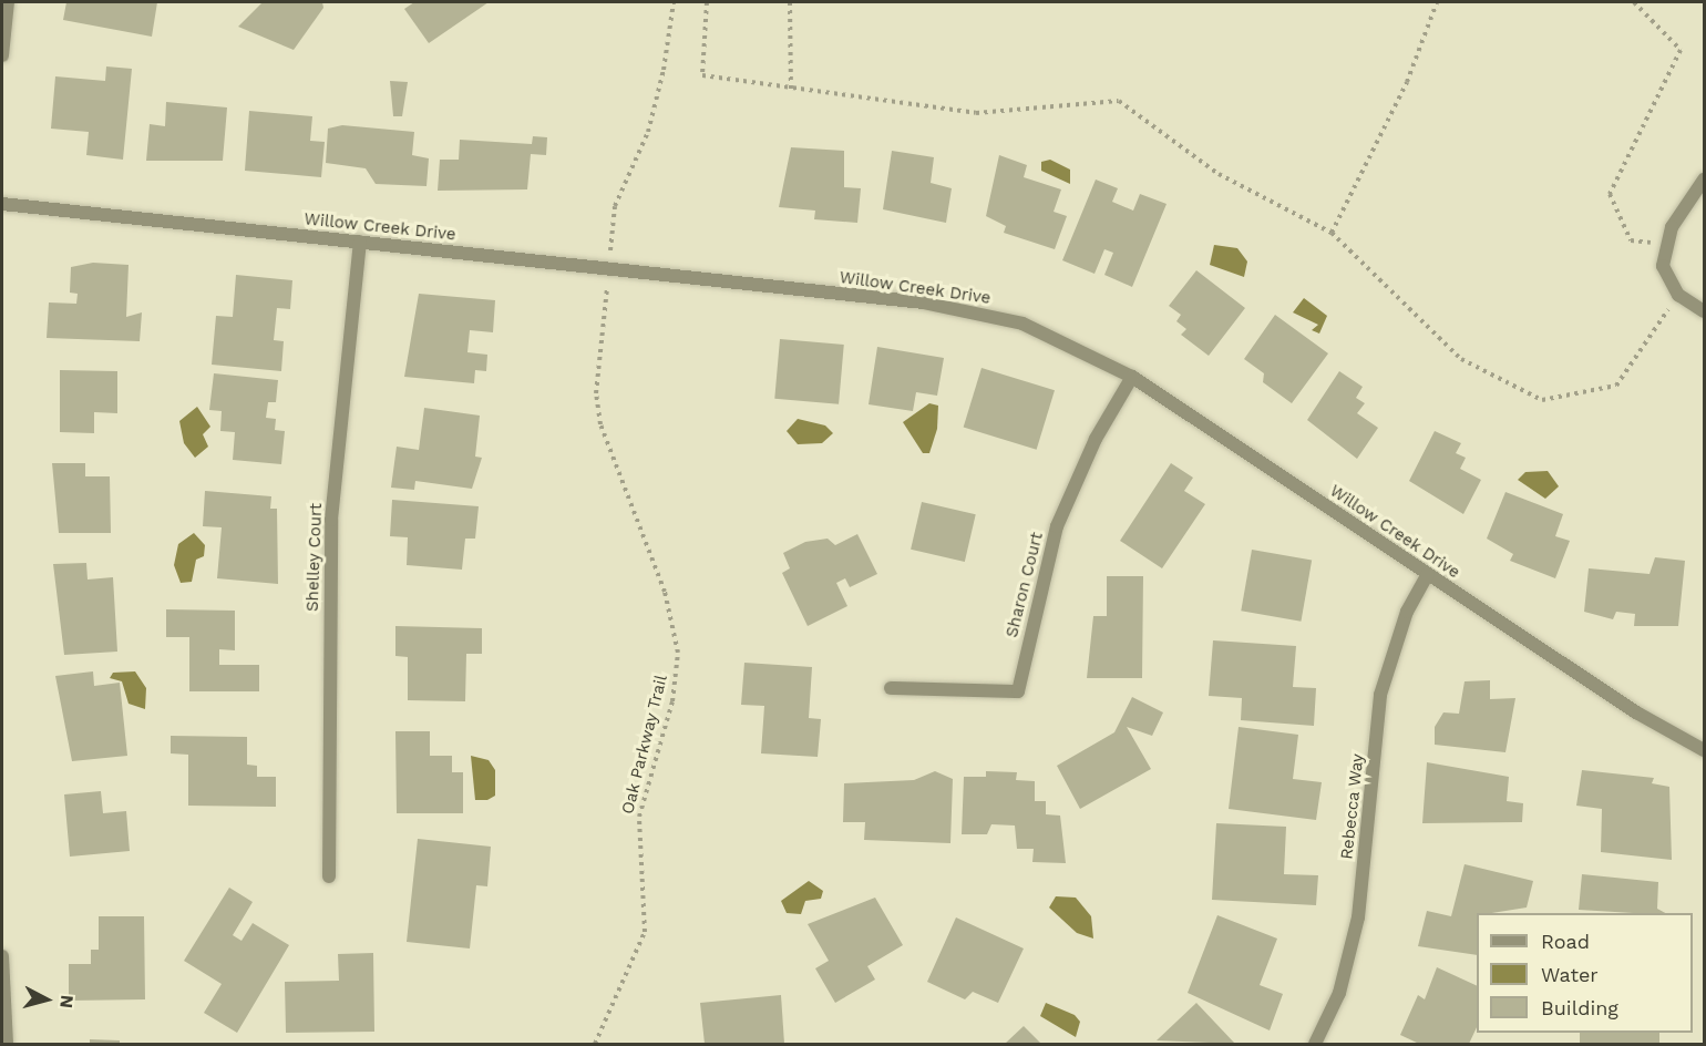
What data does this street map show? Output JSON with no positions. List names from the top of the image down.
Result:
{
  "streets": {
    "street": [
      "Willow Creek Drive",
      "Shelley Court",
      "Sharon Court",
      "Rebecca Way"
    ],
    "path": ["Oak Parkway Trail"]
  },
  "crossings": [
    ["Willow Creek Drive", "Shelley Court"],
    ["Willow Creek Drive", "Sharon Court"],
    ["Willow Creek Drive", "Rebecca Way"]
  ],
  "legend": ["Road", "Water", "Building"],
  "north": "right"
}
